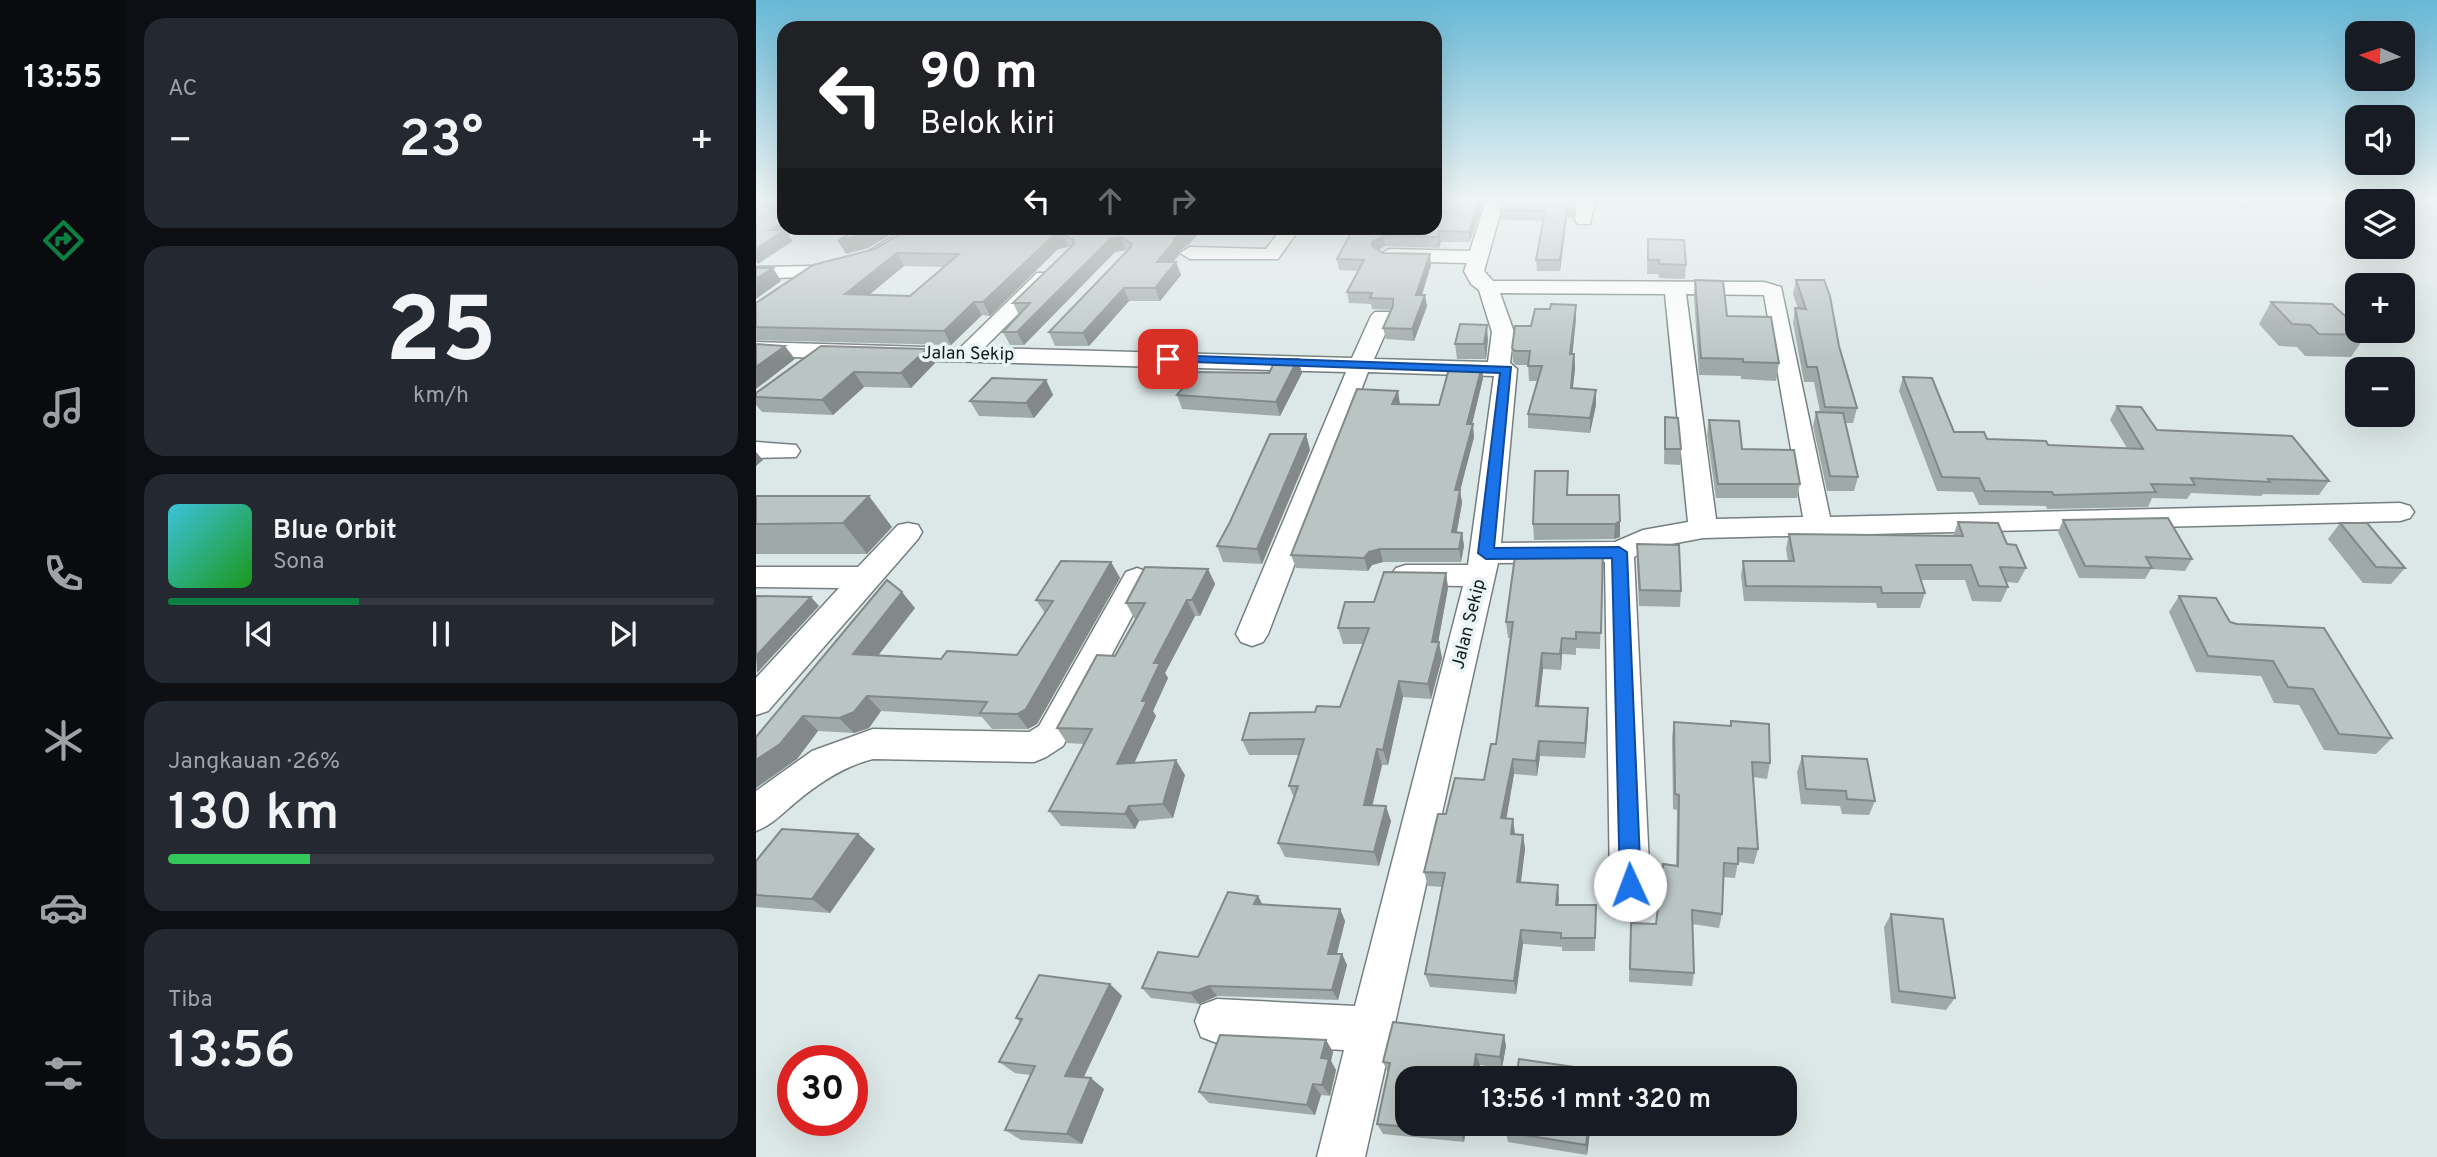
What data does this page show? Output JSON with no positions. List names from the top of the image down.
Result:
{
  "streets": {
    "street": ["Jalan Sekip"]
  },
  "north": "left",
  "page": {
    "tabs": "13:55",
    "tile": [
      "AC",
      ["25", "km/h"],
      ["Jangkauan · 26%", "130 km"],
      ["Tiba", "13:56"]
    ],
    "map_buttons": ["+", "−"],
    "turn": ["90 m", "Belok kiri"],
    "heat": ["−", "23°", "+"],
    "song": ["Blue Orbit", "Sona"],
    "limit": "30",
    "trip": "13:56 · 1 mnt · 320 m"
  }
}
